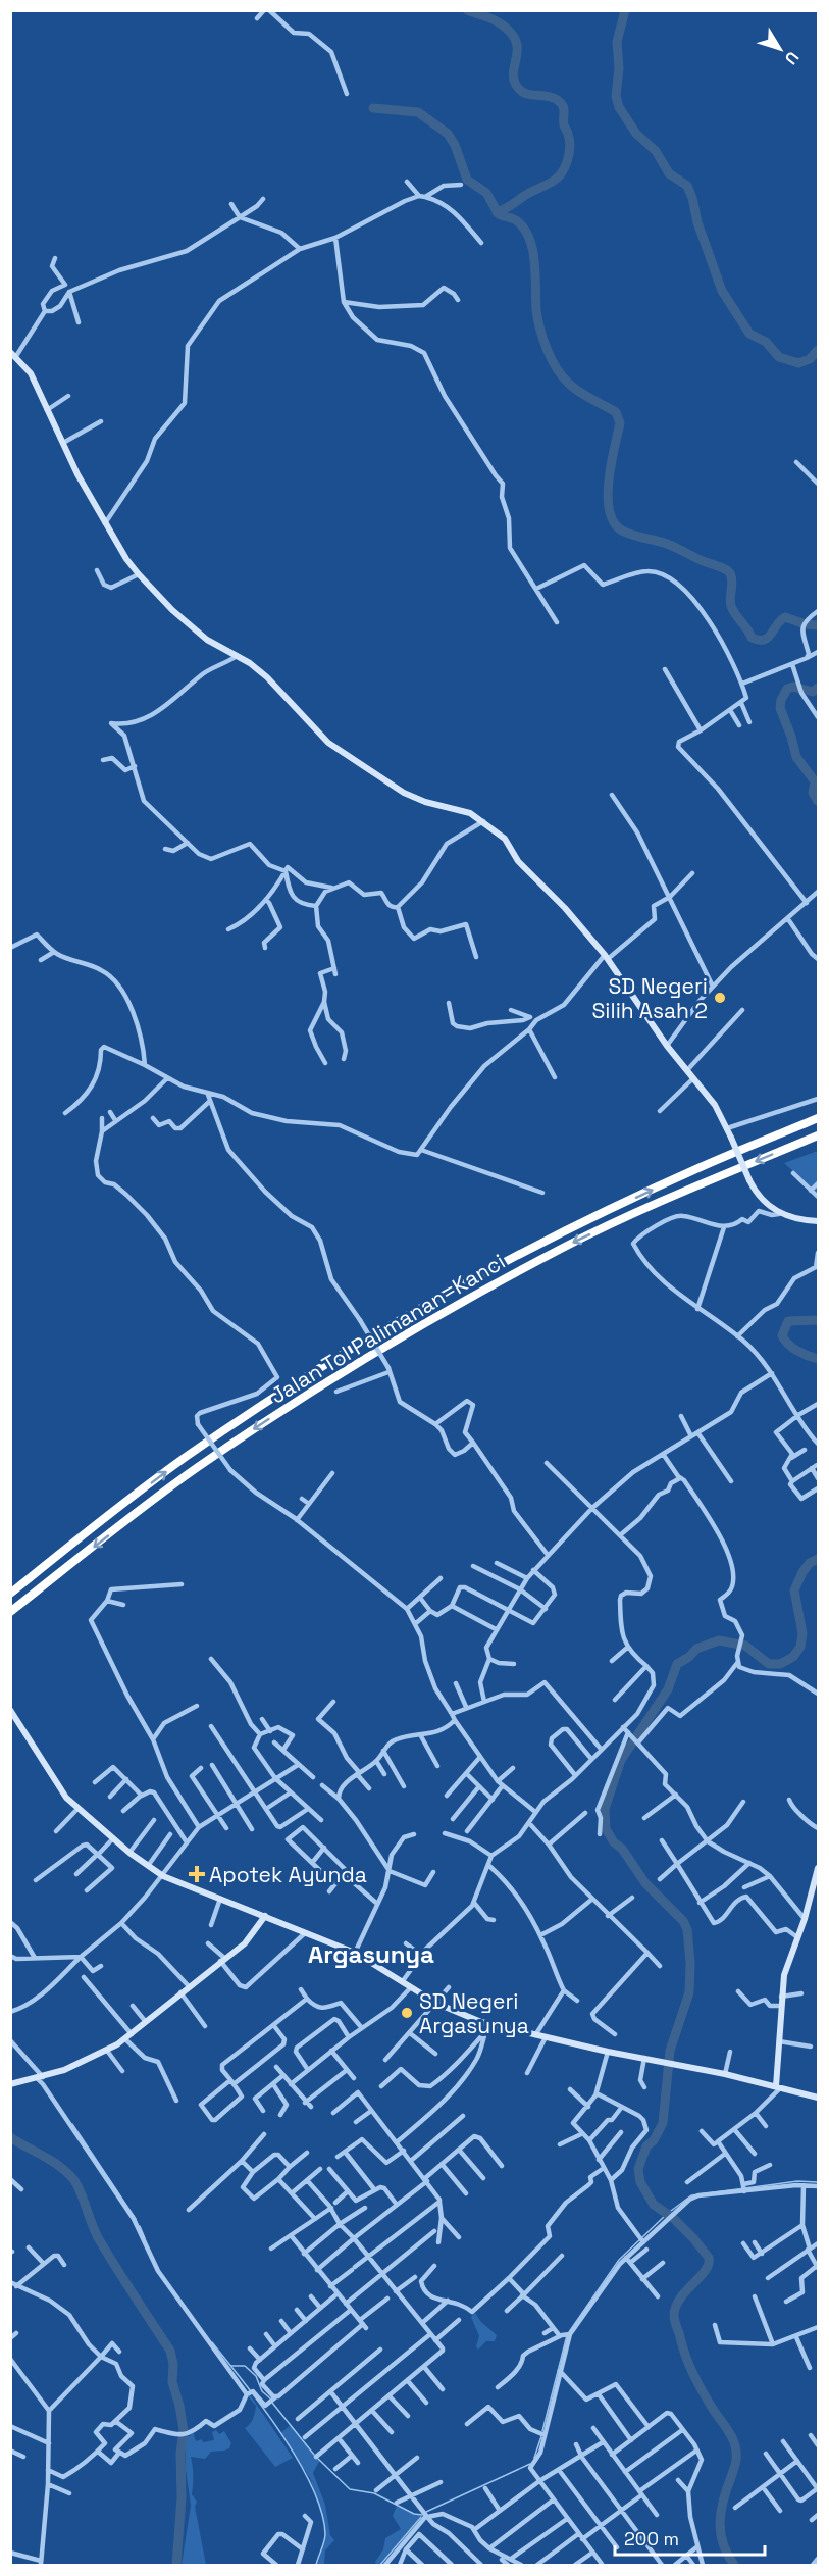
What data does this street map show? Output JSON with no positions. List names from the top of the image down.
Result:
{
  "streets": {
    "highway": ["Jalan Tol Palimanan–Kanci"]
  },
  "districts": ["Argasunya"],
  "places": {
    "other": ["SD Negeri Silih Asah 2", "SD Negeri Argasunya"],
    "health": ["Apotek Ayunda"]
  },
  "scale_bar": "200 m",
  "north": "bottom right"
}
